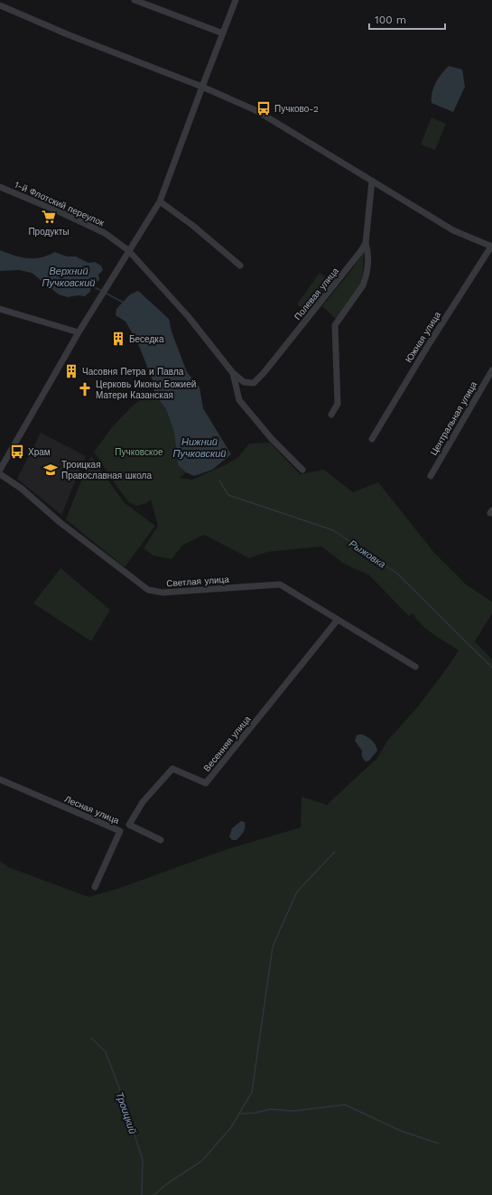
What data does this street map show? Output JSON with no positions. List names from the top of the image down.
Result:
{
  "streets": {
    "street": [
      "1-й Флотский переулок",
      "Полевая улица",
      "Южная улица",
      "Центральная улица",
      "Светлая улица",
      "Весенняя улица",
      "Лесная улица"
    ]
  },
  "crossings": [
    ["1-й Флотский переулок", "Полевая улица"],
    ["Светлая улица", "Весенняя улица"]
  ],
  "water": [
    "Верхний Пучковский",
    "Нижний Пучковский",
    "Рыжовка",
    "Троицкий"
  ],
  "parks": ["Пучковское"],
  "places": {
    "bus stop": ["Пучково-2", "Храм"],
    "supermarket": ["Продукты"],
    "building": ["Беседка", "Часовня Петра и Павла"],
    "church": ["Церковь Иконы Божией Матери Казанская"],
    "school or university": ["Троицкая Православная школа"]
  },
  "scale_bar": "100 m"
}
